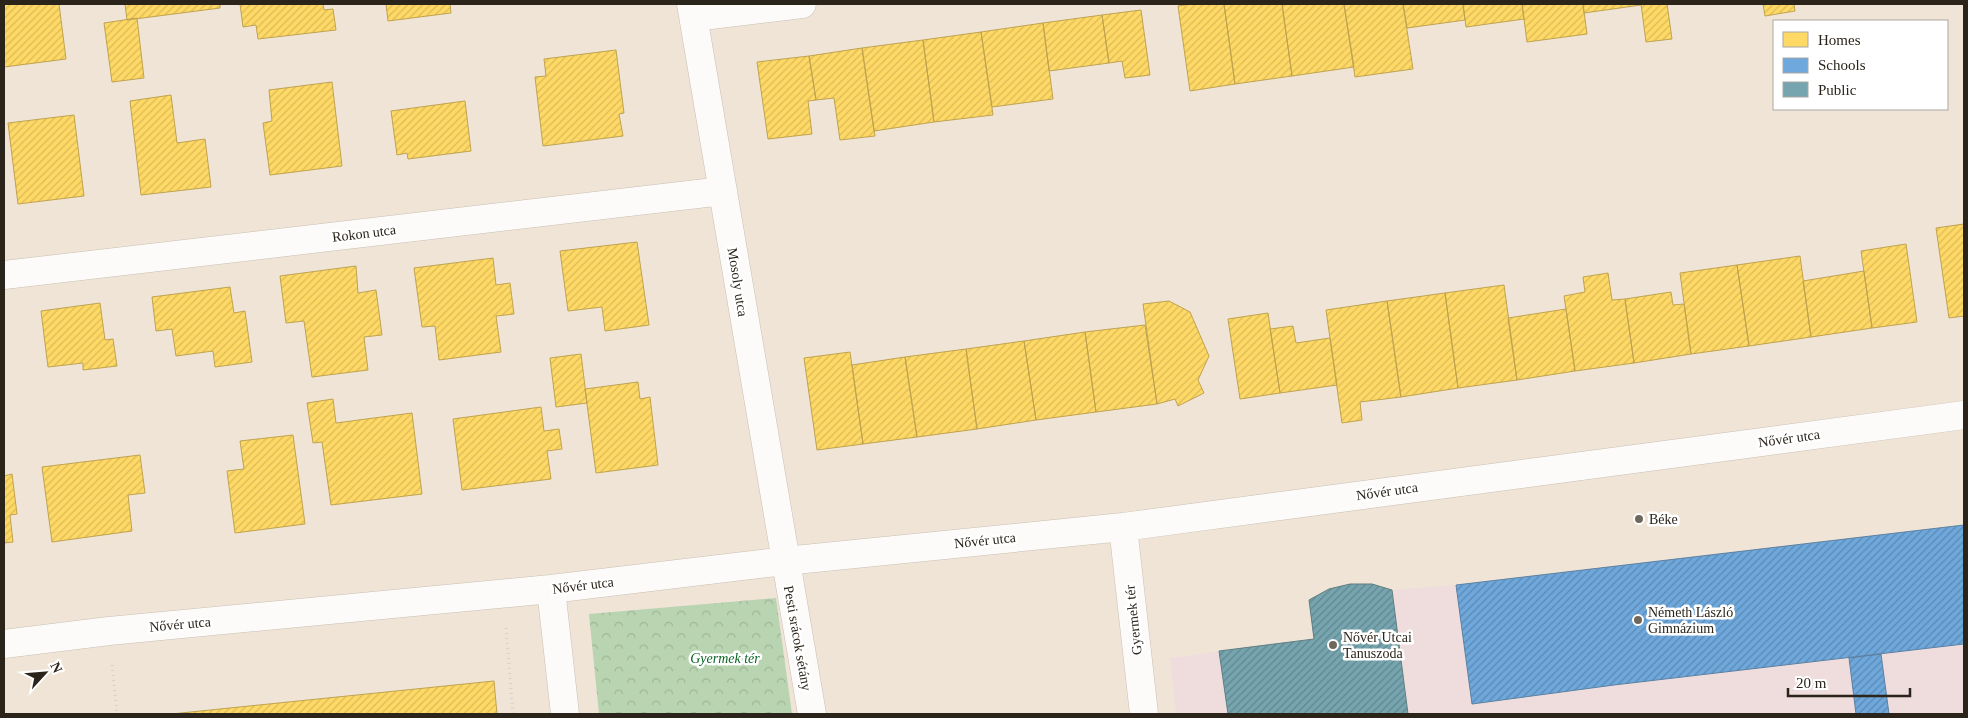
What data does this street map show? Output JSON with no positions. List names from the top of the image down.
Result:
{
  "streets": {
    "street": [
      "Rokon utca",
      "Mosoly utca",
      "Nővér utca",
      "Gyermek tér",
      "Pesti srácok sétány"
    ]
  },
  "crossings": [
    ["Rokon utca", "Mosoly utca"],
    ["Mosoly utca", "Nővér utca"],
    ["Mosoly utca", "Pesti srácok sétány"],
    ["Nővér utca", "Gyermek tér"],
    ["Nővér utca", "Pesti srácok sétány"]
  ],
  "parks": ["Gyermek tér"],
  "places": ["Béke", "Németh László Gimnázium", "Nővér Utcai Tanuszoda"],
  "legend": ["Homes", "Schools", "Public"],
  "scale_bar": "20 m",
  "north": "top right"
}
